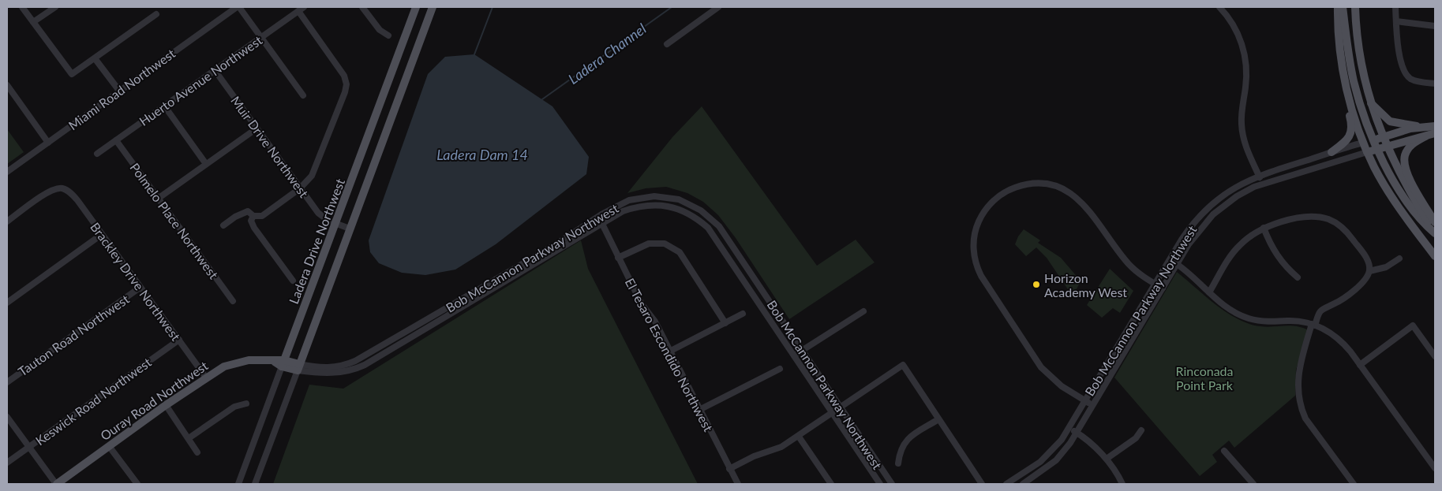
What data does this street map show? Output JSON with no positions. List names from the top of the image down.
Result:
{
  "streets": {
    "main road": ["Ladera Drive Northwest", "Ouray Road Northwest"],
    "street": [
      "Huerto Avenue Northwest",
      "Miami Road Northwest",
      "Muir Drive Northwest",
      "Polmelo Place Northwest",
      "Bob McCannon Parkway Northwest",
      "Brackley Drive Northwest",
      "Tauton Road Northwest",
      "El Tesaro Escondido Northwest",
      "Keswick Road Northwest"
    ]
  },
  "crossings": [
    ["Huerto Avenue Northwest", "Muir Drive Northwest"],
    ["Huerto Avenue Northwest", "Polmelo Place Northwest"],
    ["Muir Drive Northwest", "Ladera Drive Northwest"],
    ["Ladera Drive Northwest", "Bob McCannon Parkway Northwest"],
    ["Ladera Drive Northwest", "Ouray Road Northwest"],
    ["Bob McCannon Parkway Northwest", "El Tesaro Escondido Northwest"],
    ["Bob McCannon Parkway Northwest", "Ouray Road Northwest"],
    ["Brackley Drive Northwest", "Tauton Road Northwest"],
    ["Brackley Drive Northwest", "Ouray Road Northwest"],
    ["Brackley Drive Northwest", "Keswick Road Northwest"]
  ],
  "water": ["Ladera Channel", "Ladera Dam 14"],
  "parks": ["Rinconada Point Park"],
  "places": ["Horizon Academy West"]
}
